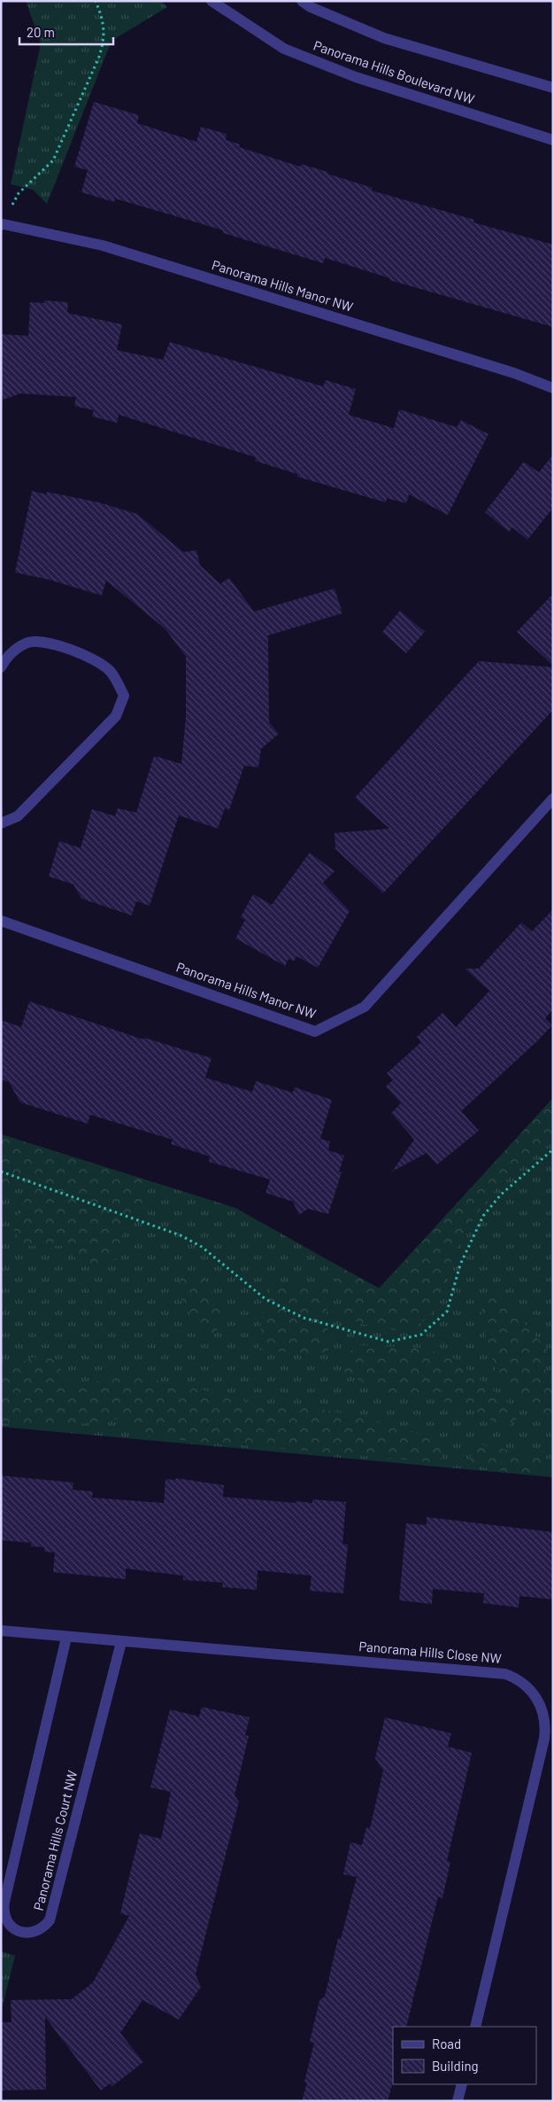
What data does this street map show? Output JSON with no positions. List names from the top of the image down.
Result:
{
  "streets": {
    "street": [
      "Panorama Hills Boulevard NW",
      "Panorama Hills Manor NW",
      "Panorama Hills Close NW",
      "Panorama Hills Court NW"
    ]
  },
  "crossings": [
    ["Panorama Hills Close NW", "Panorama Hills Court NW"]
  ],
  "legend": ["Road", "Building"],
  "scale_bar": "20 m"
}
